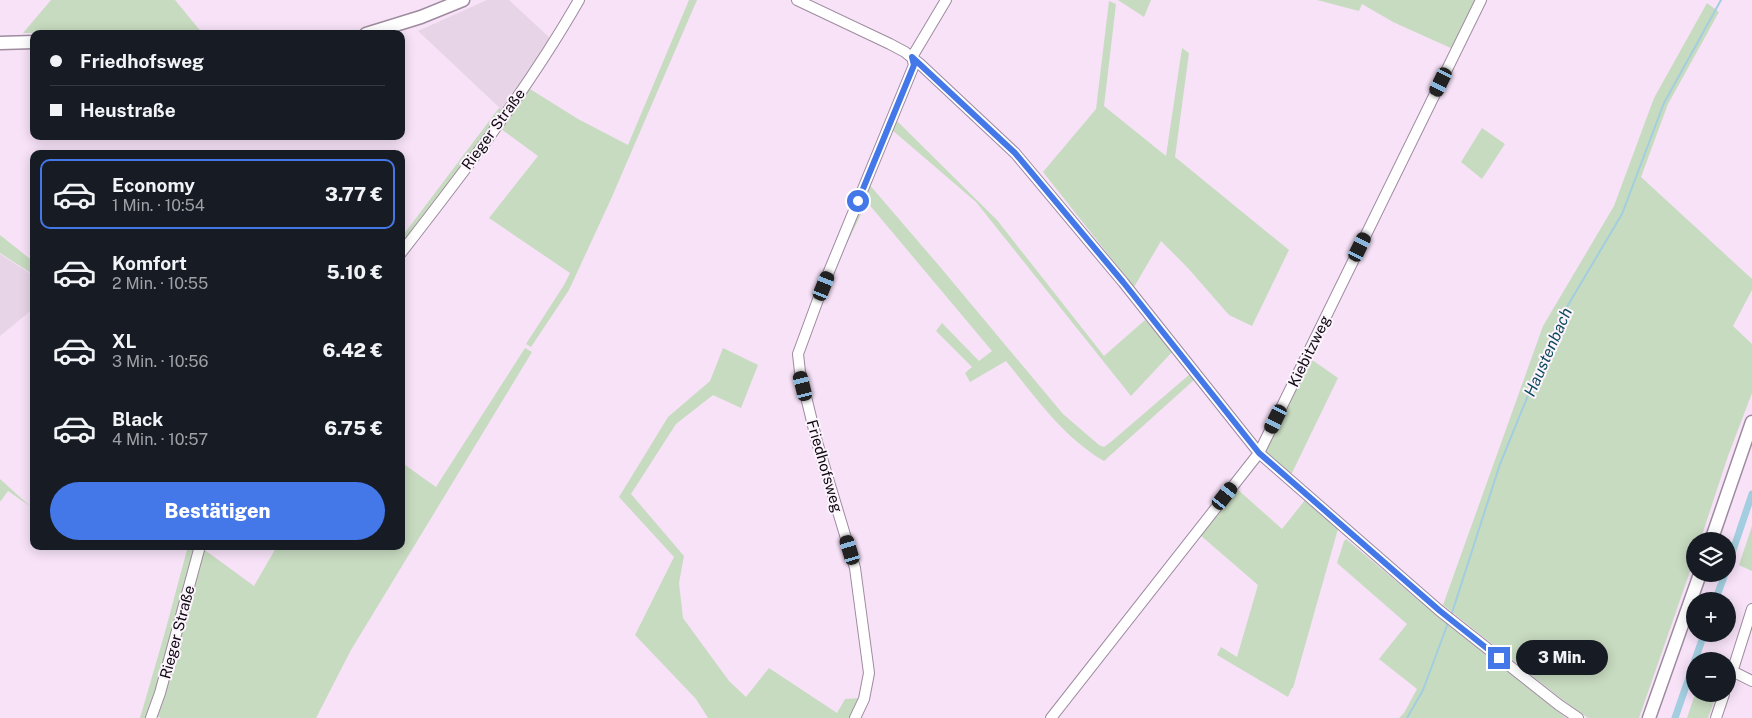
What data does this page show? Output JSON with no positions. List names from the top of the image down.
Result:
{
  "streets": {
    "street": ["Rieger Straße", "Kiebitzweg", "Friedhofsweg"]
  },
  "water": ["Haustenbach"],
  "page": {
    "banner": ["Friedhofsweg", "Heustraße"],
    "list": [
      {
        "name": "Economy",
        "note": "1 Min. · 10:54",
        "value": "3.77 €"
      },
      {
        "name": "Komfort",
        "note": "2 Min. · 10:55",
        "value": "5.10 €"
      },
      {
        "name": "XL",
        "note": "3 Min. · 10:56",
        "value": "6.42 €"
      },
      {
        "name": "Black",
        "note": "4 Min. · 10:57",
        "value": "6.75 €"
      }
    ],
    "buttons": "Bestätigen",
    "map_buttons": ["+", "−"],
    "bubble": "3 Min."
  }
}
